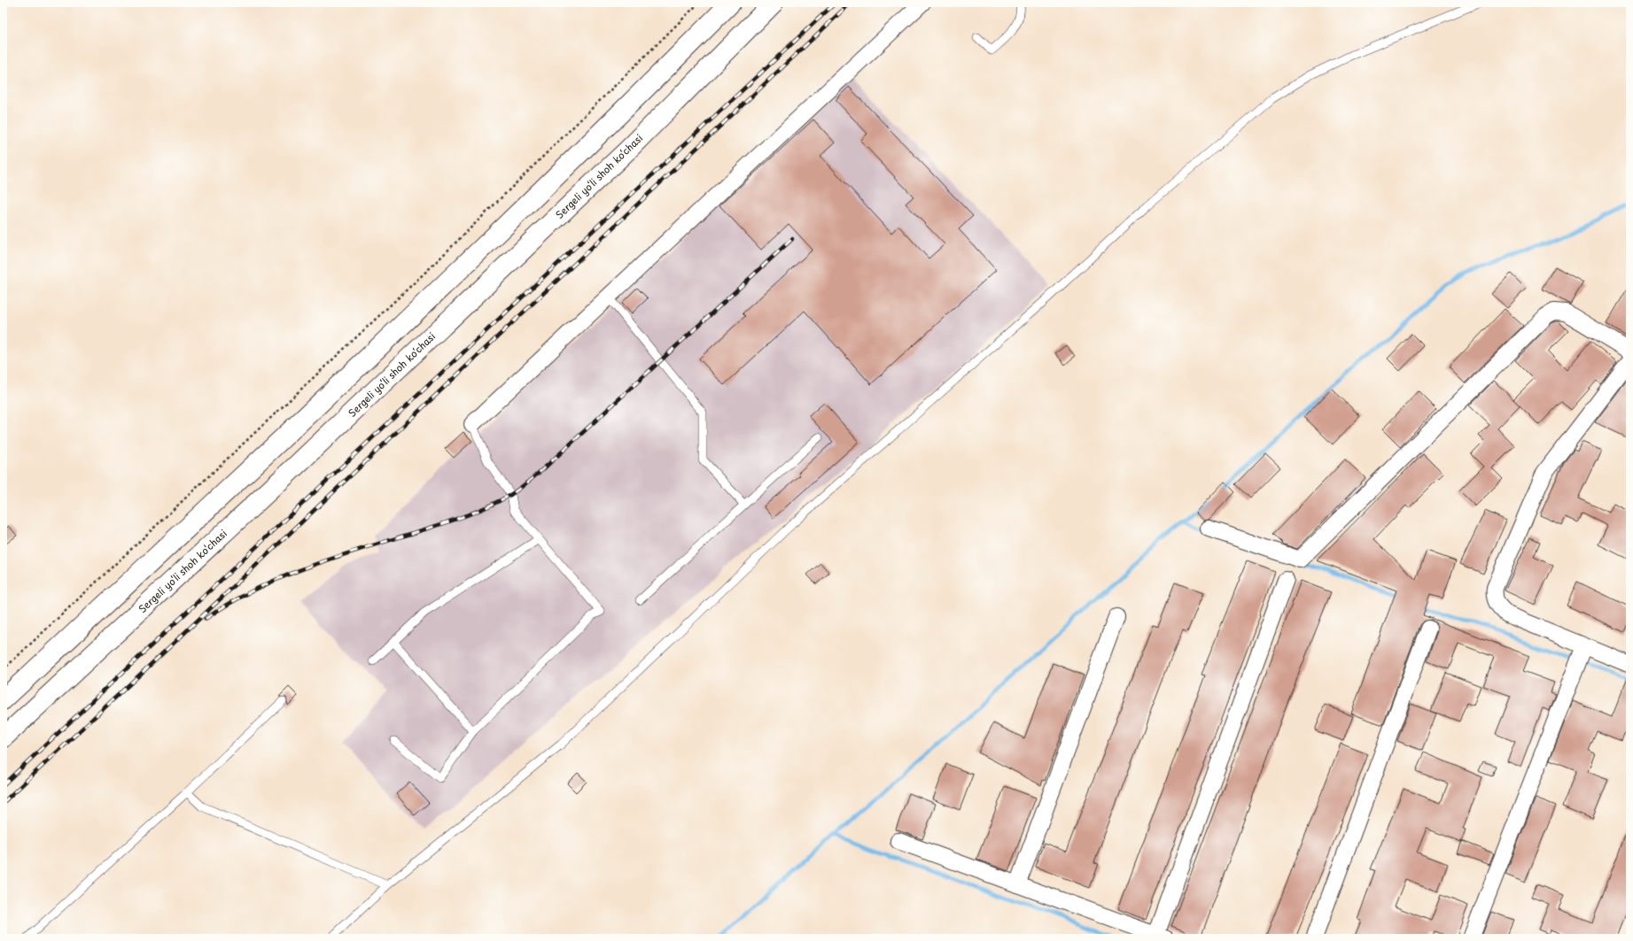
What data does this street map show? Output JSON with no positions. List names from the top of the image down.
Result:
{
  "streets": {
    "main road": ["Sergeli yo‘li shoh ko‘chasi"]
  }
}
